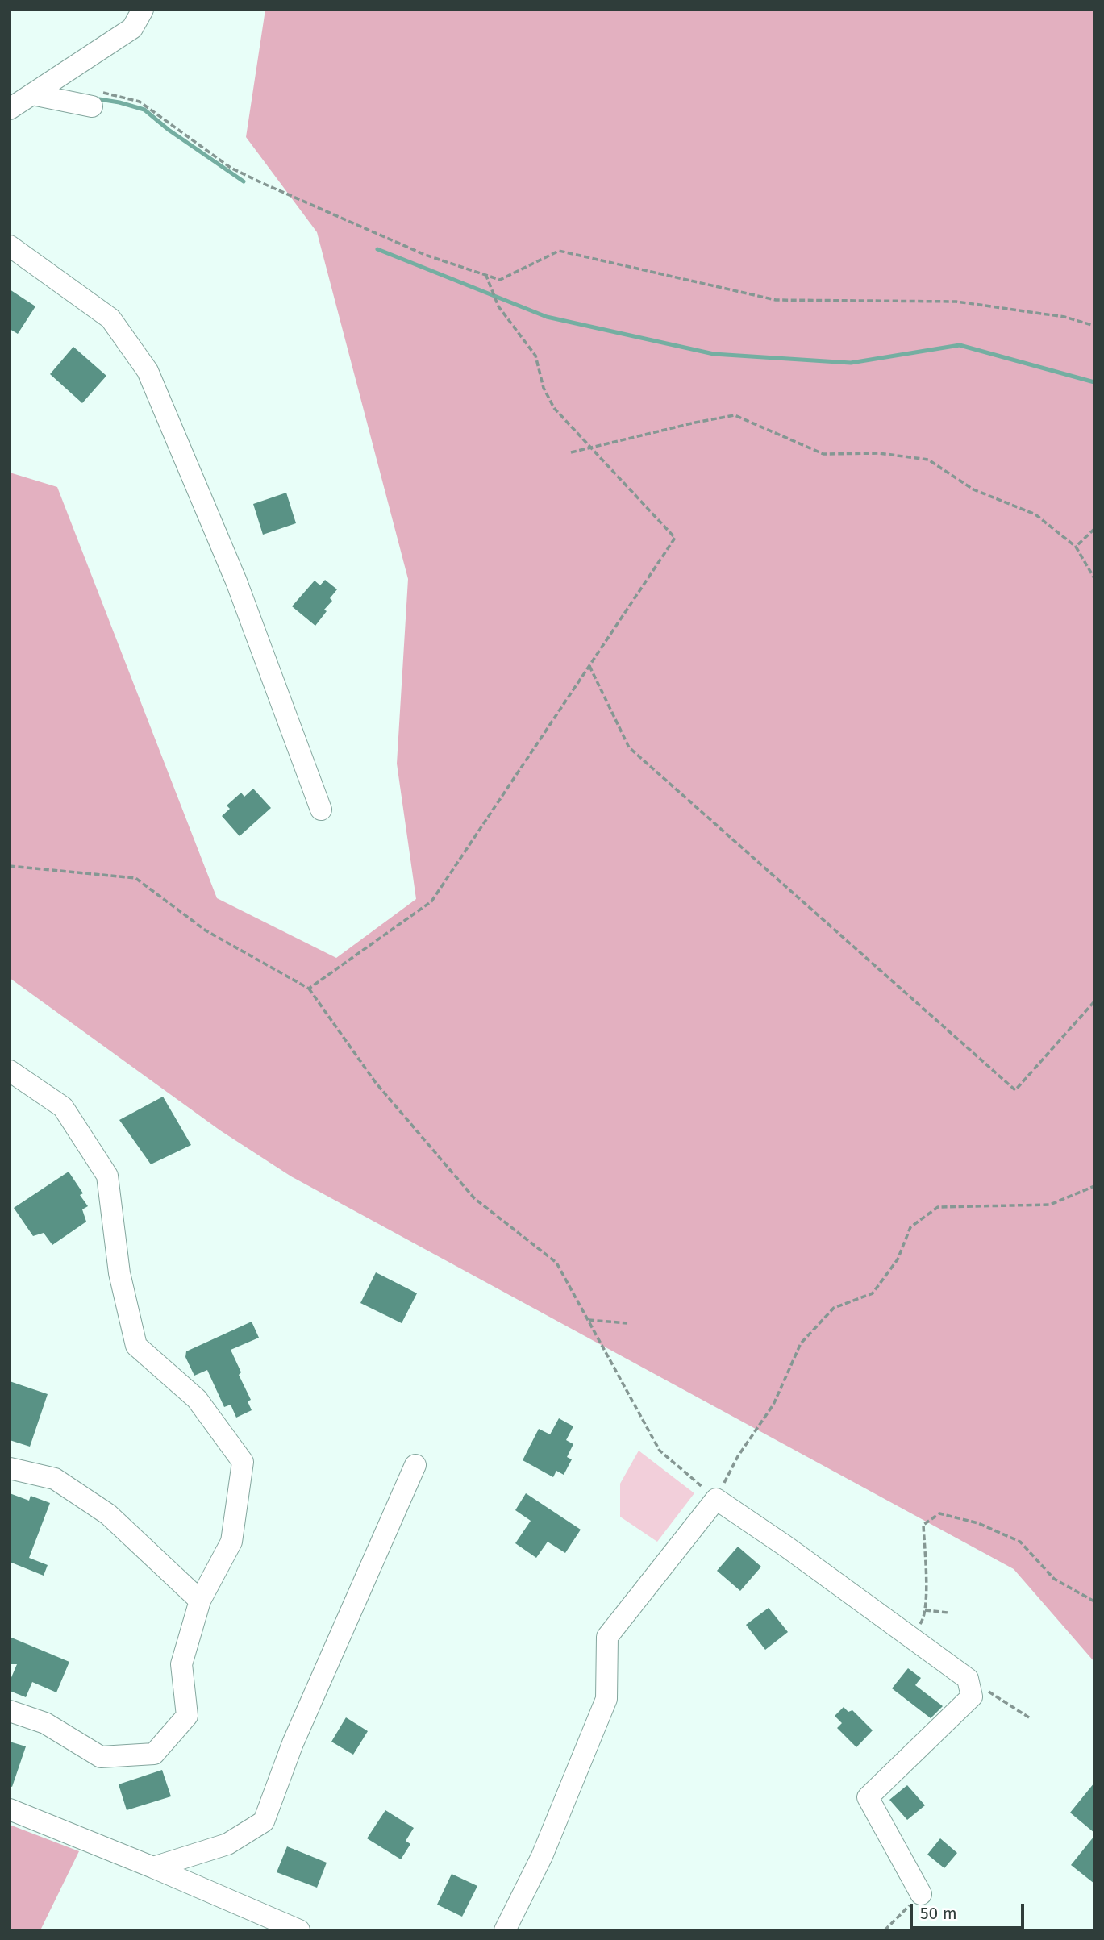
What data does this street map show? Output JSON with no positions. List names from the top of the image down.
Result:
{
  "scale_bar": "50 m"
}
